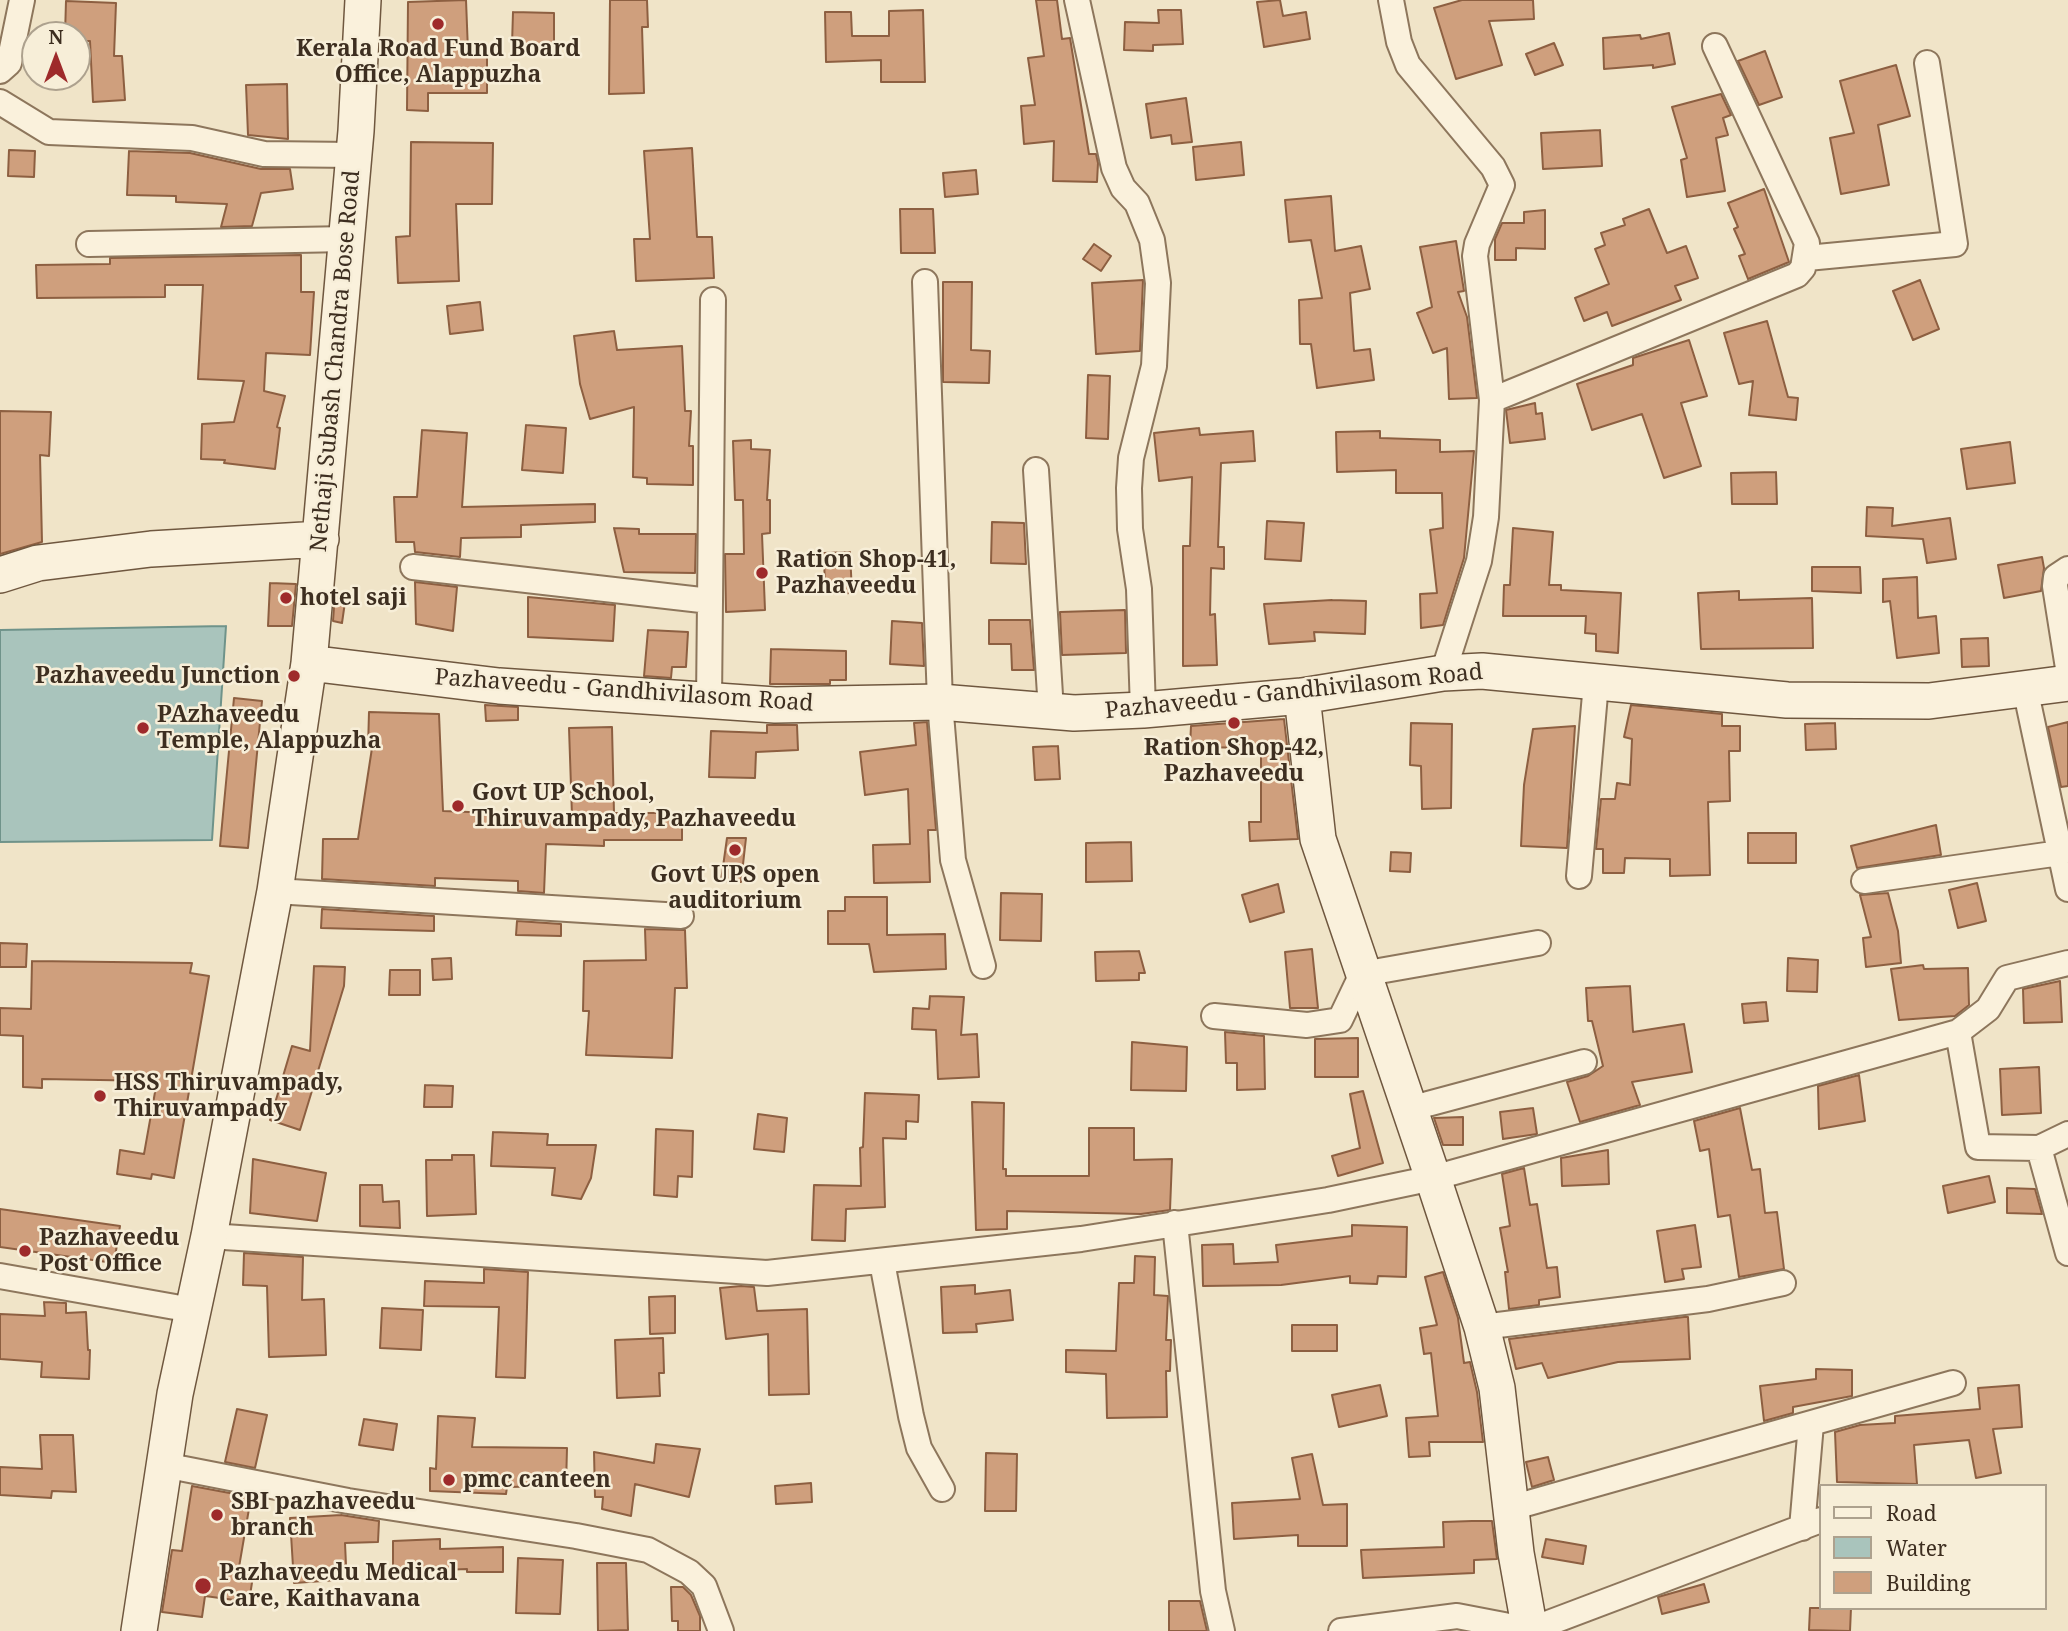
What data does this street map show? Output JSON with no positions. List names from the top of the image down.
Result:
{
  "streets": {
    "street": ["Nethaji Subash Chandra Bose Road", "Pazhaveedu - Gandhivilasom Road"]
  },
  "crossings": [
    ["Nethaji Subash Chandra Bose Road", "Pazhaveedu - Gandhivilasom Road"]
  ],
  "places": [
    "Kerala Road Fund Board Office, Alappuzha",
    "Ration Shop-41, Pazhaveedu",
    "hotel saji",
    "Pazhaveedu Junction",
    "Ration Shop-42, Pazhaveedu",
    "PAzhaveedu Temple, Alappuzha",
    "Govt UP School, Thiruvampady, Pazhaveedu",
    "Govt UPS open auditorium",
    "HSS Thiruvampady, Thiruvampady",
    "Pazhaveedu Post Office",
    "pmc canteen",
    "SBI pazhaveedu branch",
    "Pazhaveedu Medical Care, Kaithavana"
  ],
  "legend": ["Road", "Water", "Building"],
  "north": "top"
}
